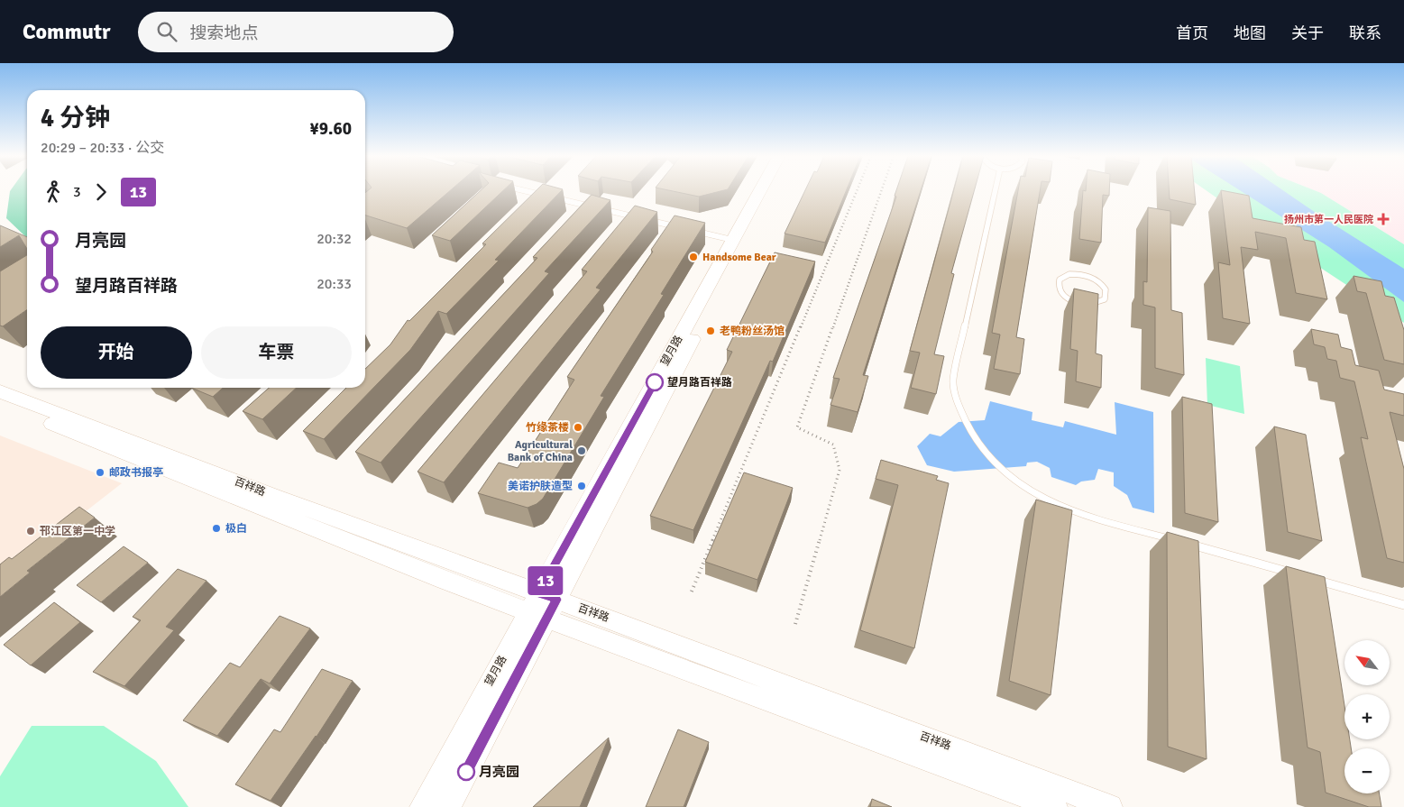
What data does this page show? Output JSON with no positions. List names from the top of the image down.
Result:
{
  "streets": {
    "street": ["望月路", "百祥路"]
  },
  "crossings": [
    ["望月路", "百祥路"]
  ],
  "places": {
    "health": ["扬州市第一人民医院"],
    "other": [
      "Handsome Bear",
      "老鸭粉丝汤馆",
      "望月路百祥路",
      "竹缘茶楼",
      "Agricultural Bank of China",
      "邮政书报亭",
      "美诺护肤造型",
      "极白",
      "邗江区第一中学",
      "月亮园"
    ]
  },
  "lines": ["bus line 13"],
  "north": "top left",
  "page": {
    "header": "Commutr",
    "search": "搜索地点",
    "nav": [
      "首页",
      "地图",
      "关于",
      "联系"
    ],
    "on_map": "13",
    "heading": ["4 分钟", "20:29 – 20:33 · 公交", "¥9.60"],
    "legs": ["3", "13"],
    "list": [
      {
        "name": "月亮园",
        "value": "20:32"
      },
      {
        "name": "望月路百祥路",
        "value": "20:33"
      }
    ],
    "buttons": ["开始", "车票"],
    "map_buttons": ["+", "−"]
  }
}
